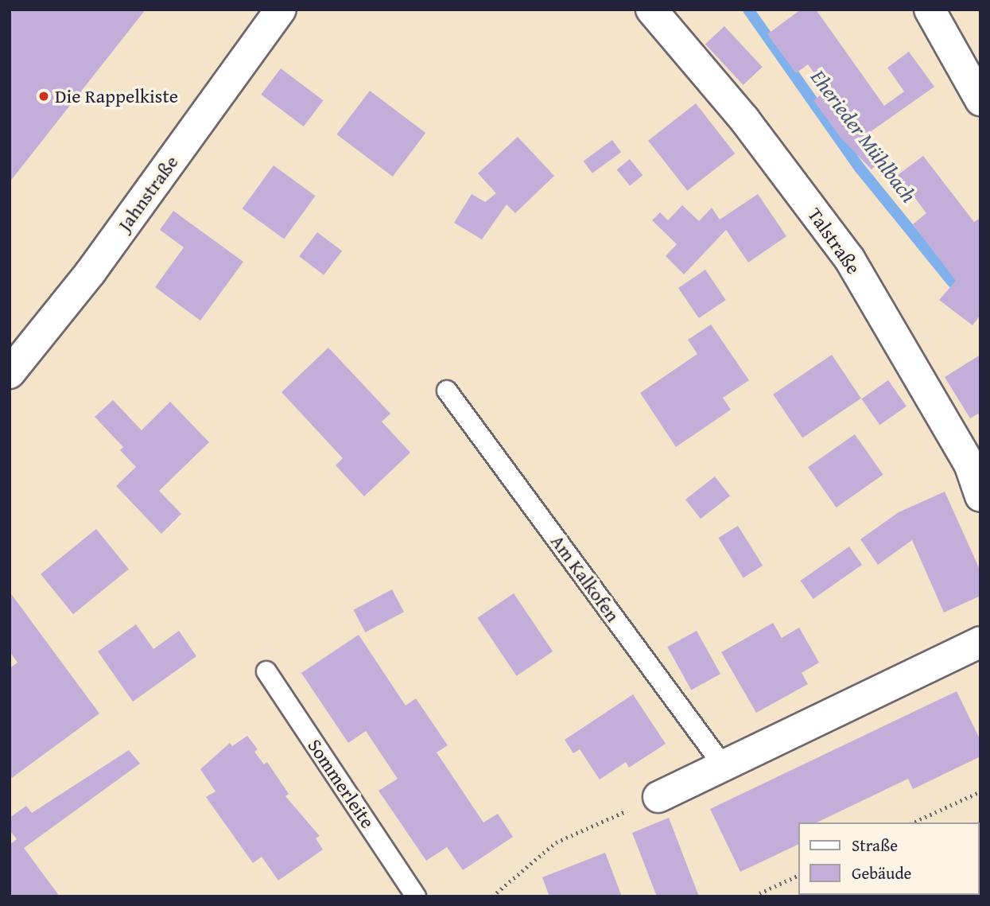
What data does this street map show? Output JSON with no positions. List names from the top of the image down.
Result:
{
  "streets": {
    "street": ["Jahnstraße", "Talstraße"],
    "lane": ["Am Kalkofen", "Sommerleite"]
  },
  "water": ["Eherieder Mühlbach"],
  "places": ["Die Rappelkiste"],
  "legend": ["Straße", "Gebäude"]
}
